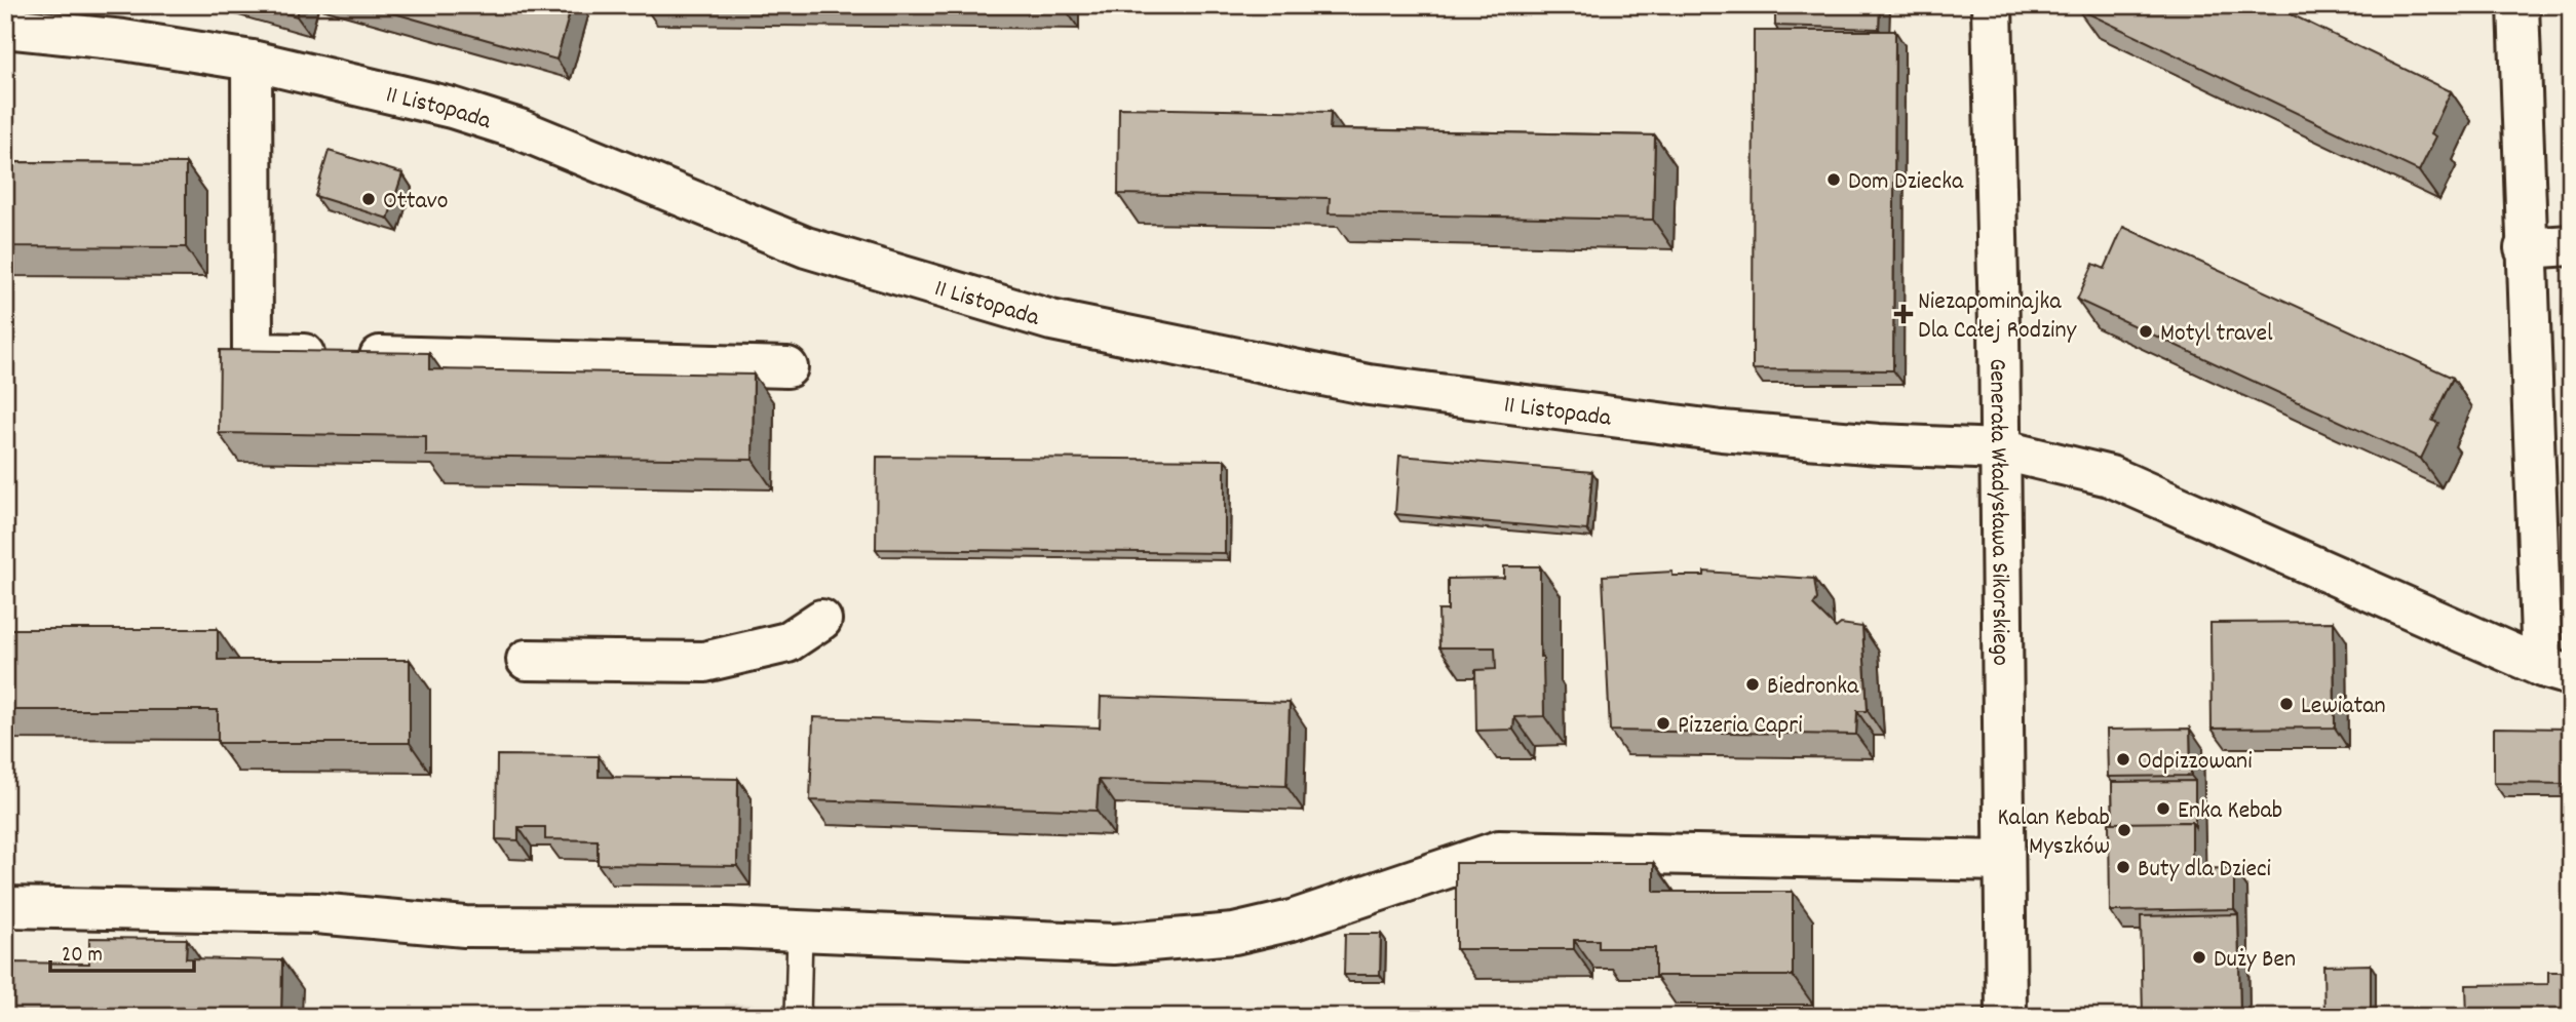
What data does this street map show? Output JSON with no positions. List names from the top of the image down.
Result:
{
  "streets": {
    "street": ["11 Listopada", "Generała Władysława Sikorskiego"]
  },
  "crossings": [
    ["11 Listopada", "Generała Władysława Sikorskiego"]
  ],
  "places": {
    "other": [
      "Dom Dziecka",
      "Ottavo",
      "Motyl travel",
      "Biedronka",
      "Lewiatan",
      "Pizzeria Capri",
      "Odpizzowani",
      "Enka Kebab",
      "Kalan Kebab Myszków",
      "Buty dla Dzieci",
      "Duży Ben"
    ],
    "health": ["Niezapominajka Dla Całej Rodziny"]
  },
  "scale_bar": "20 m"
}
